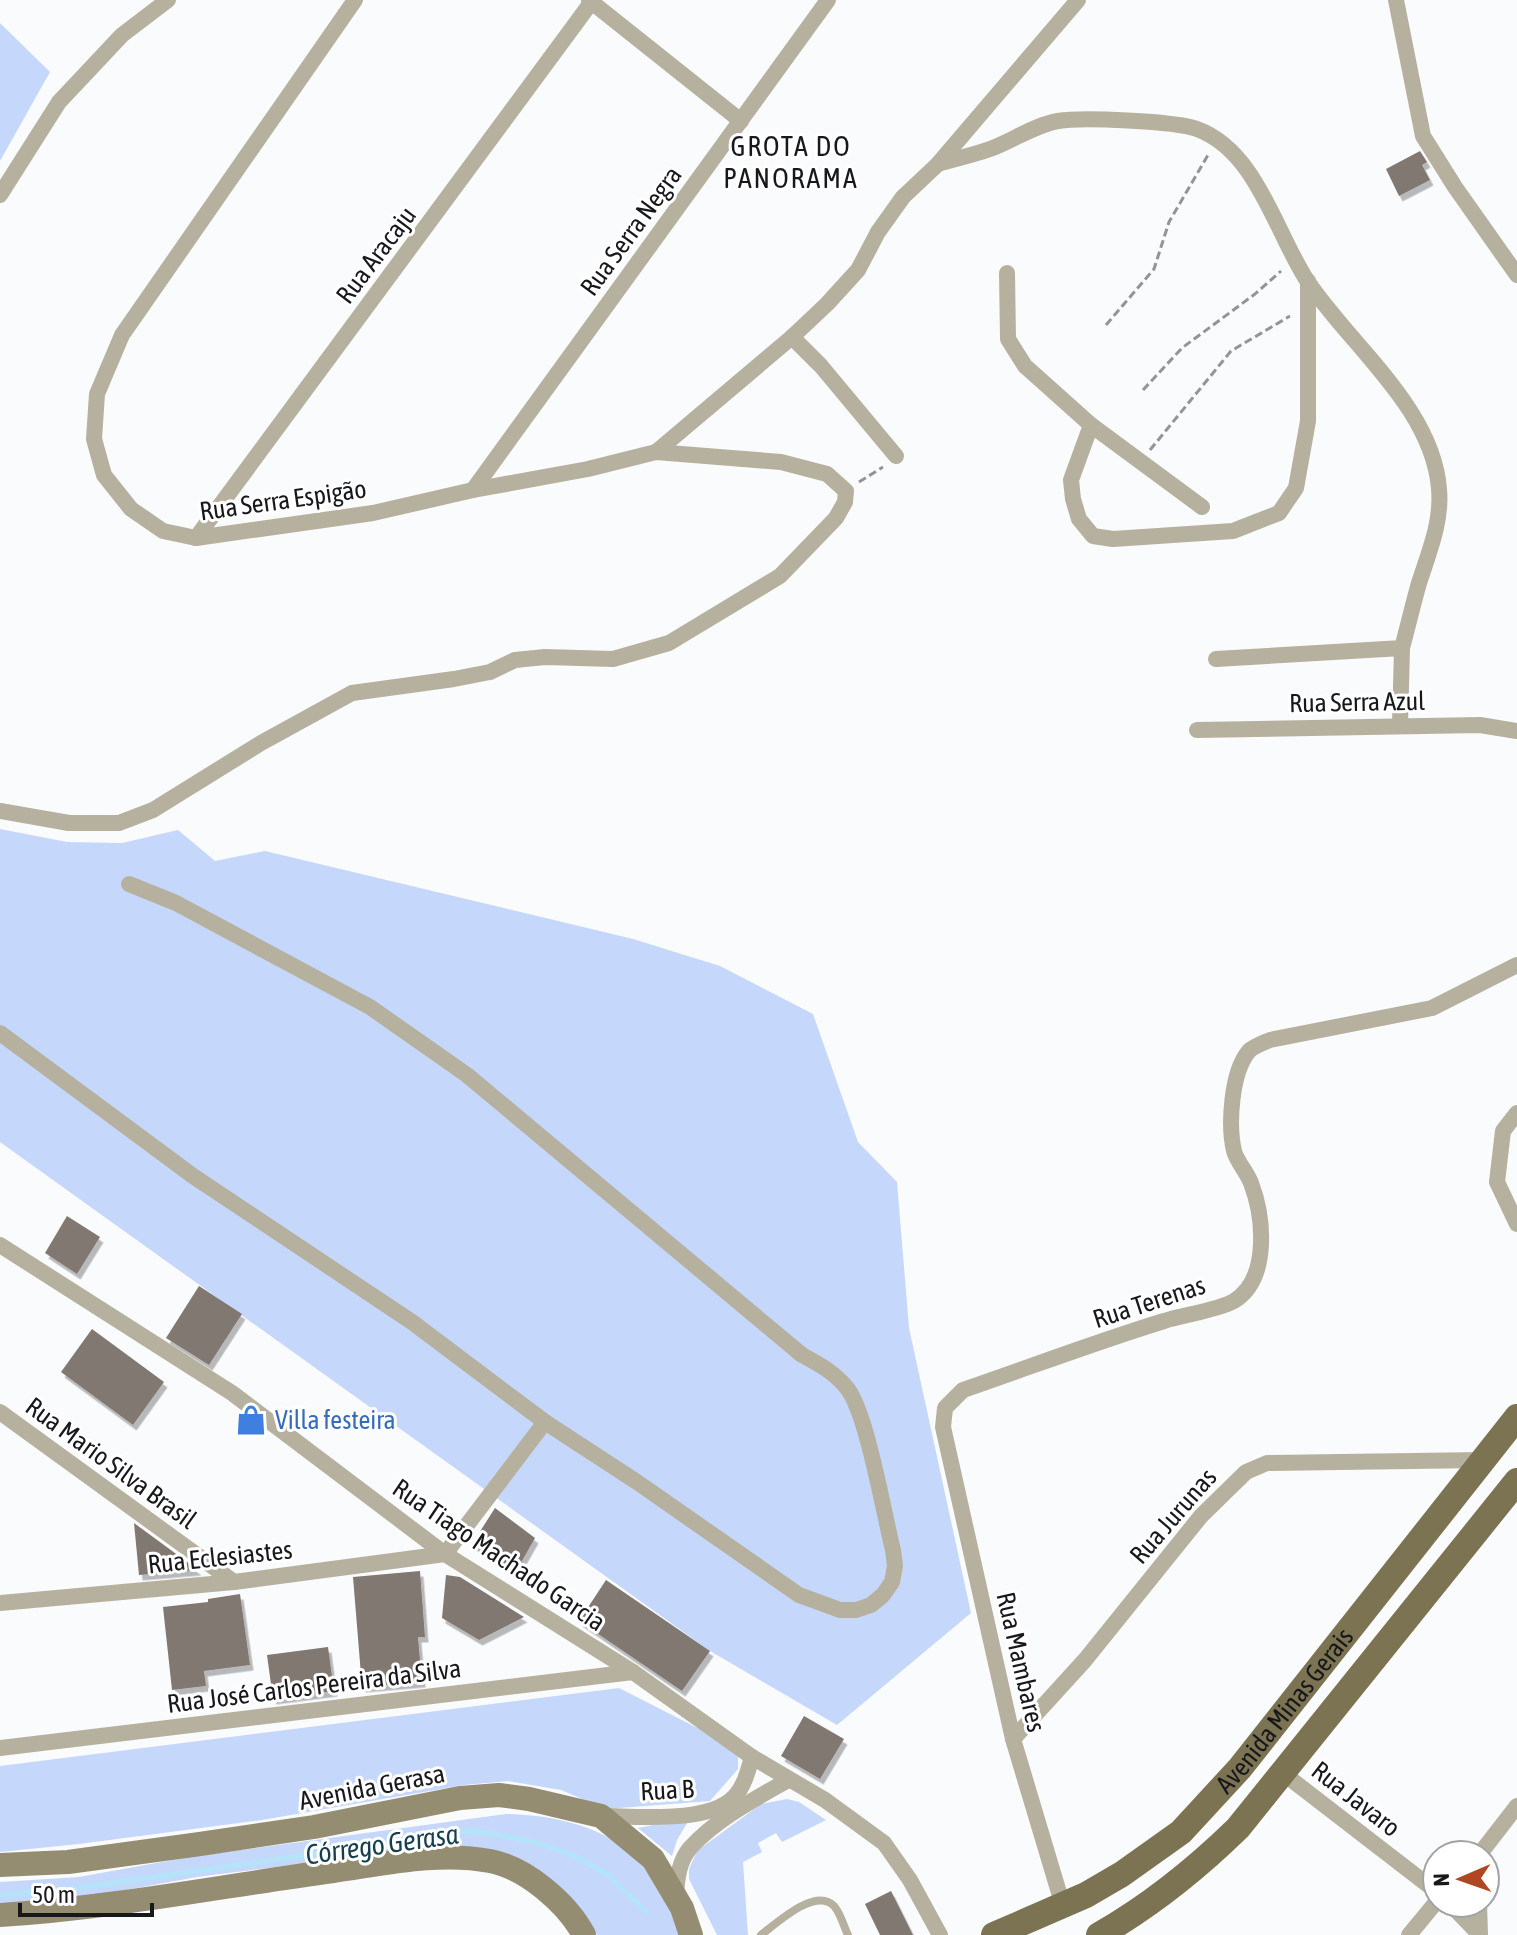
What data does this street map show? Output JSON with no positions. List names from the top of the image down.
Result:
{
  "streets": {
    "main road": ["Avenida Minas Gerais", "Avenida Gerasa"],
    "street": [
      "Rua Serra Negra",
      "Rua Aracaju",
      "Rua Serra Espigão",
      "Rua Serra Azul",
      "Rua Terenas",
      "Rua Mario Silva Brasil",
      "Rua Jurunas",
      "Rua Tiago Machado Garcia",
      "Rua Eclesiastes",
      "Rua Mambares",
      "Rua José Carlos Pereira da Silva",
      "Rua B",
      "Rua Javaro"
    ]
  },
  "crossings": [
    ["Rua Serra Negra", "Rua Serra Espigão"],
    ["Rua Aracaju", "Rua Serra Espigão"],
    ["Rua Terenas", "Rua Mambares"],
    ["Rua Mario Silva Brasil", "Rua Eclesiastes"],
    ["Rua Jurunas", "Rua Mambares"],
    ["Rua Jurunas", "Avenida Minas Gerais"],
    ["Rua Tiago Machado Garcia", "Rua Eclesiastes"],
    ["Rua Tiago Machado Garcia", "Rua José Carlos Pereira da Silva"],
    ["Rua Tiago Machado Garcia", "Rua B"],
    ["Rua Mambares", "Avenida Minas Gerais"],
    ["Avenida Minas Gerais", "Rua Javaro"],
    ["Avenida Gerasa", "Rua B"]
  ],
  "districts": ["GROTA DO PANORAMA"],
  "water": ["Córrego Gerasa"],
  "places": {
    "shop": ["Villa festeira"]
  },
  "scale_bar": "50 m",
  "north": "left"
}
